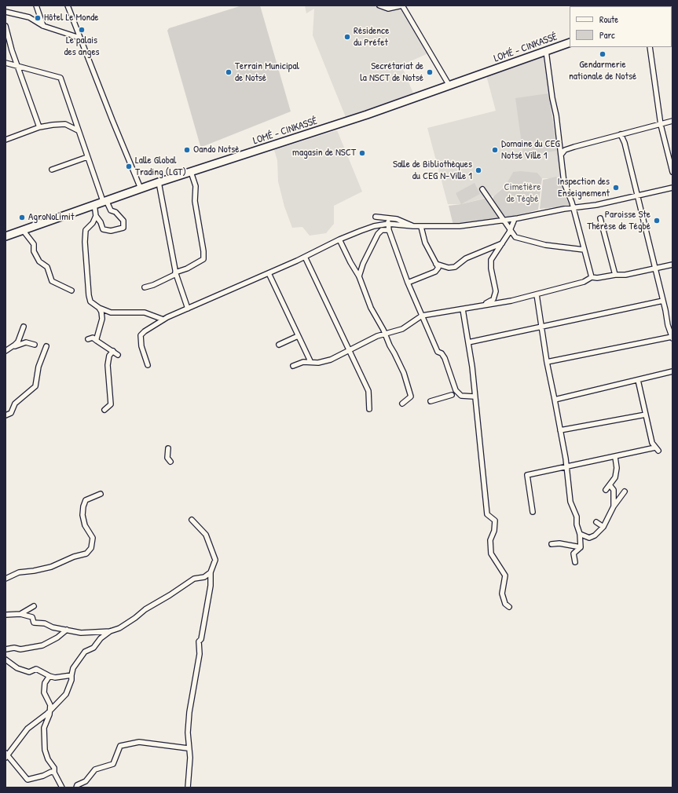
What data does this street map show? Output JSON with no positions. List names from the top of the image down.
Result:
{
  "streets": {
    "highway": ["LOMÉ - CINKASSÉ"]
  },
  "parks": ["Cimetière de Tégbé"],
  "places": [
    "Hôtel Le Monde",
    "Le palais des anges",
    "Résidence du Préfet",
    "Gendarmerie nationale de Notsé",
    "Terrain Municipal de Notsé",
    "Secrétariat de la NSCT de Notsé",
    "Oando Notsè",
    "Domaine du CEG Notsé Ville 1",
    "magasin de NSCT",
    "Lalle Global Trading (LGT)",
    "Salle de Bibliothèques du CEG N-Ville 1",
    "Inspection des Enseignement",
    "AgroNoLimit",
    "Paroisse Ste Thérèse de Tégbé"
  ],
  "legend": ["Route", "Parc"]
}
